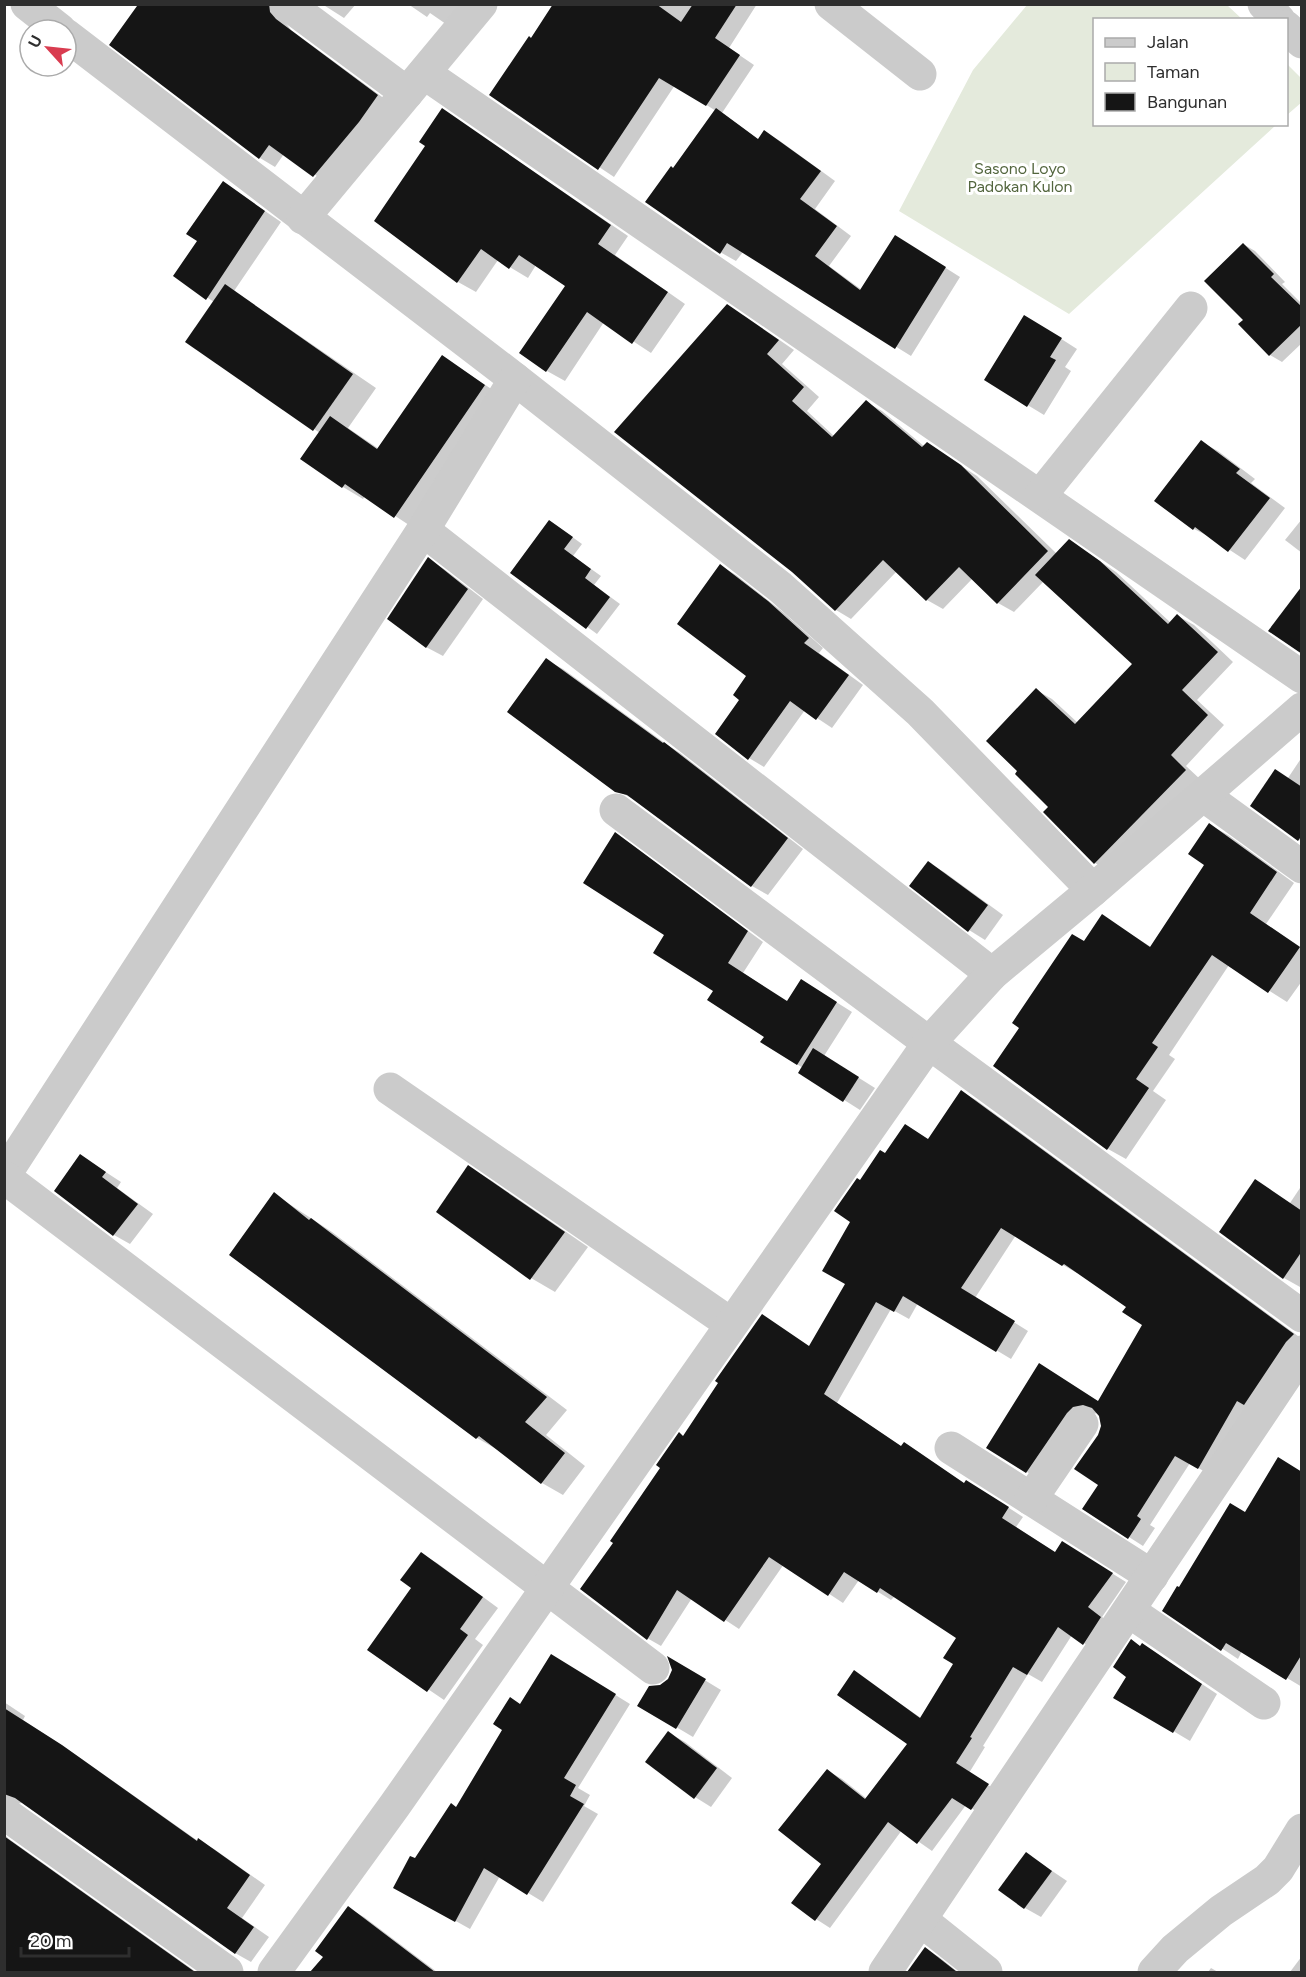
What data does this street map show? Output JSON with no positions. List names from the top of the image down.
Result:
{
  "parks": ["Sasono Loyo Padokan Kulon"],
  "legend": ["Jalan", "Taman", "Bangunan"],
  "scale_bar": "20 m",
  "north": "top left"
}
